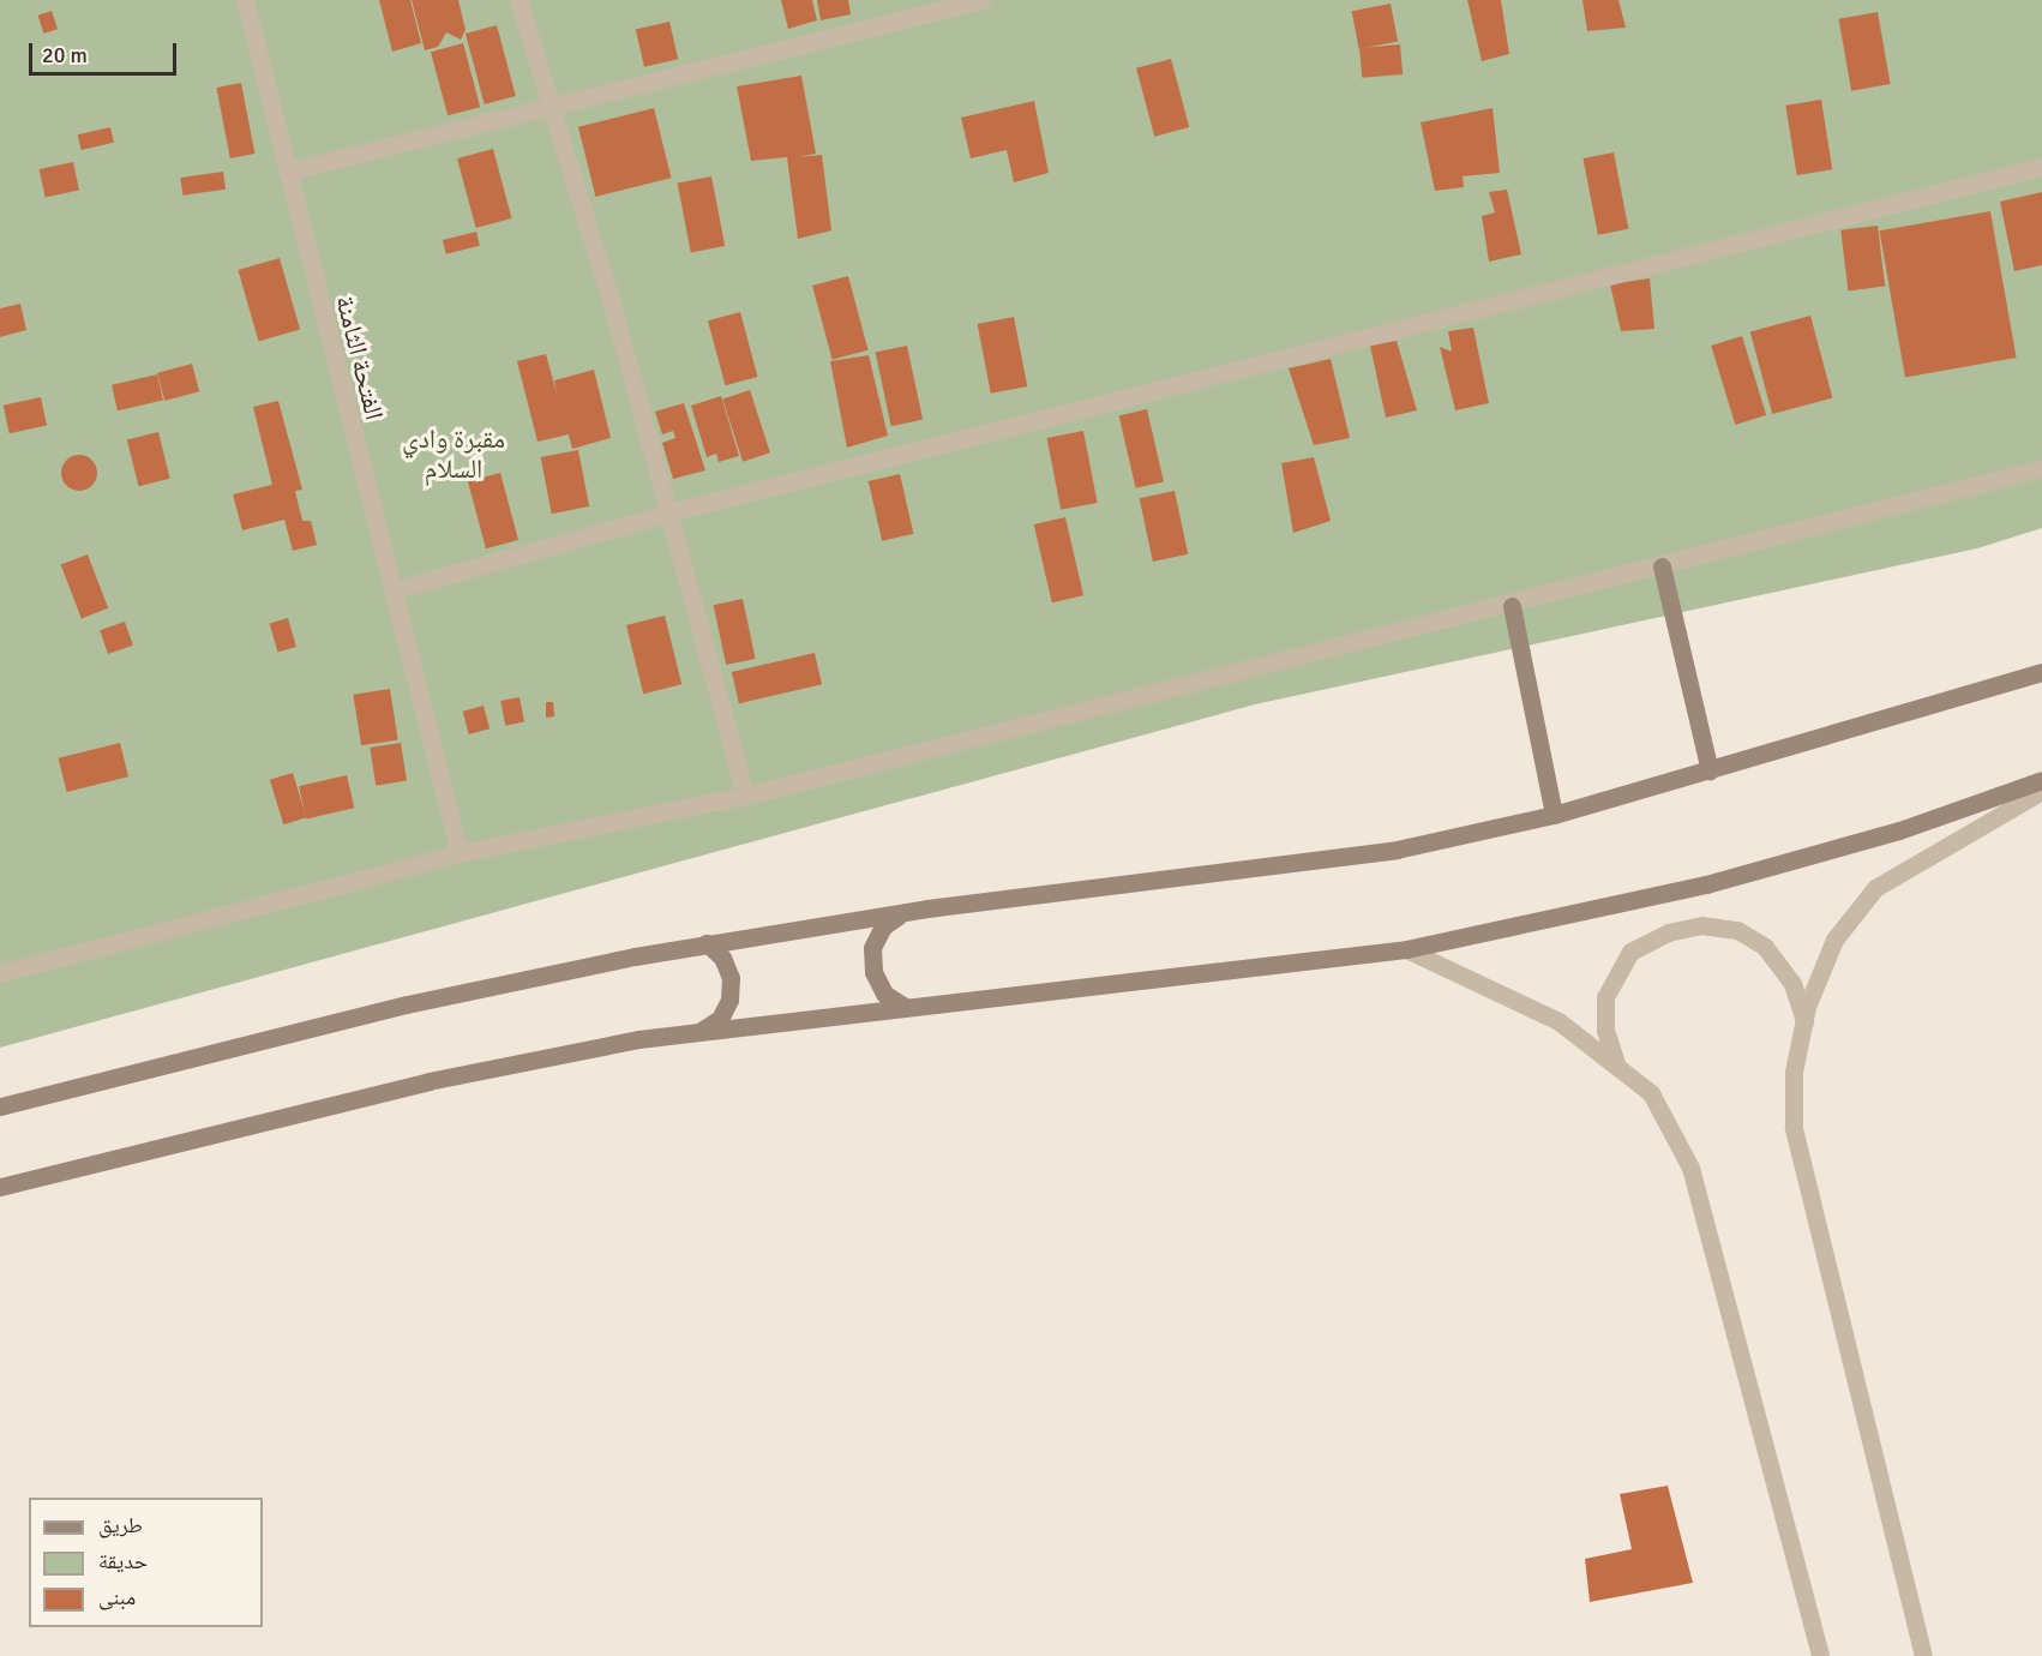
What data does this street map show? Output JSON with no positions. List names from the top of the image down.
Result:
{
  "streets": {
    "street": ["الفتحة الثامنة"]
  },
  "parks": ["مقبرة وادي السلام"],
  "legend": ["طريق", "حديقة", "مبنى"],
  "scale_bar": "20 m"
}
